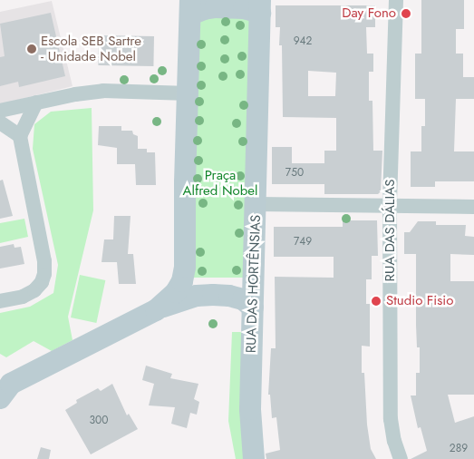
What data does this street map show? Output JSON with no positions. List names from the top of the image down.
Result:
{
  "streets": {
    "street": ["RUA DAS DÁLIAS", "RUA DAS HORTÊNSIAS"]
  },
  "parks": ["Praça Alfred Nobel"],
  "places": ["Day Fono", "Escola SEB Sartre - Unidade Nobel", "Studio Fisio"],
  "house_numbers": [
    "942",
    "750",
    "749",
    "300",
    "289"
  ]
}
